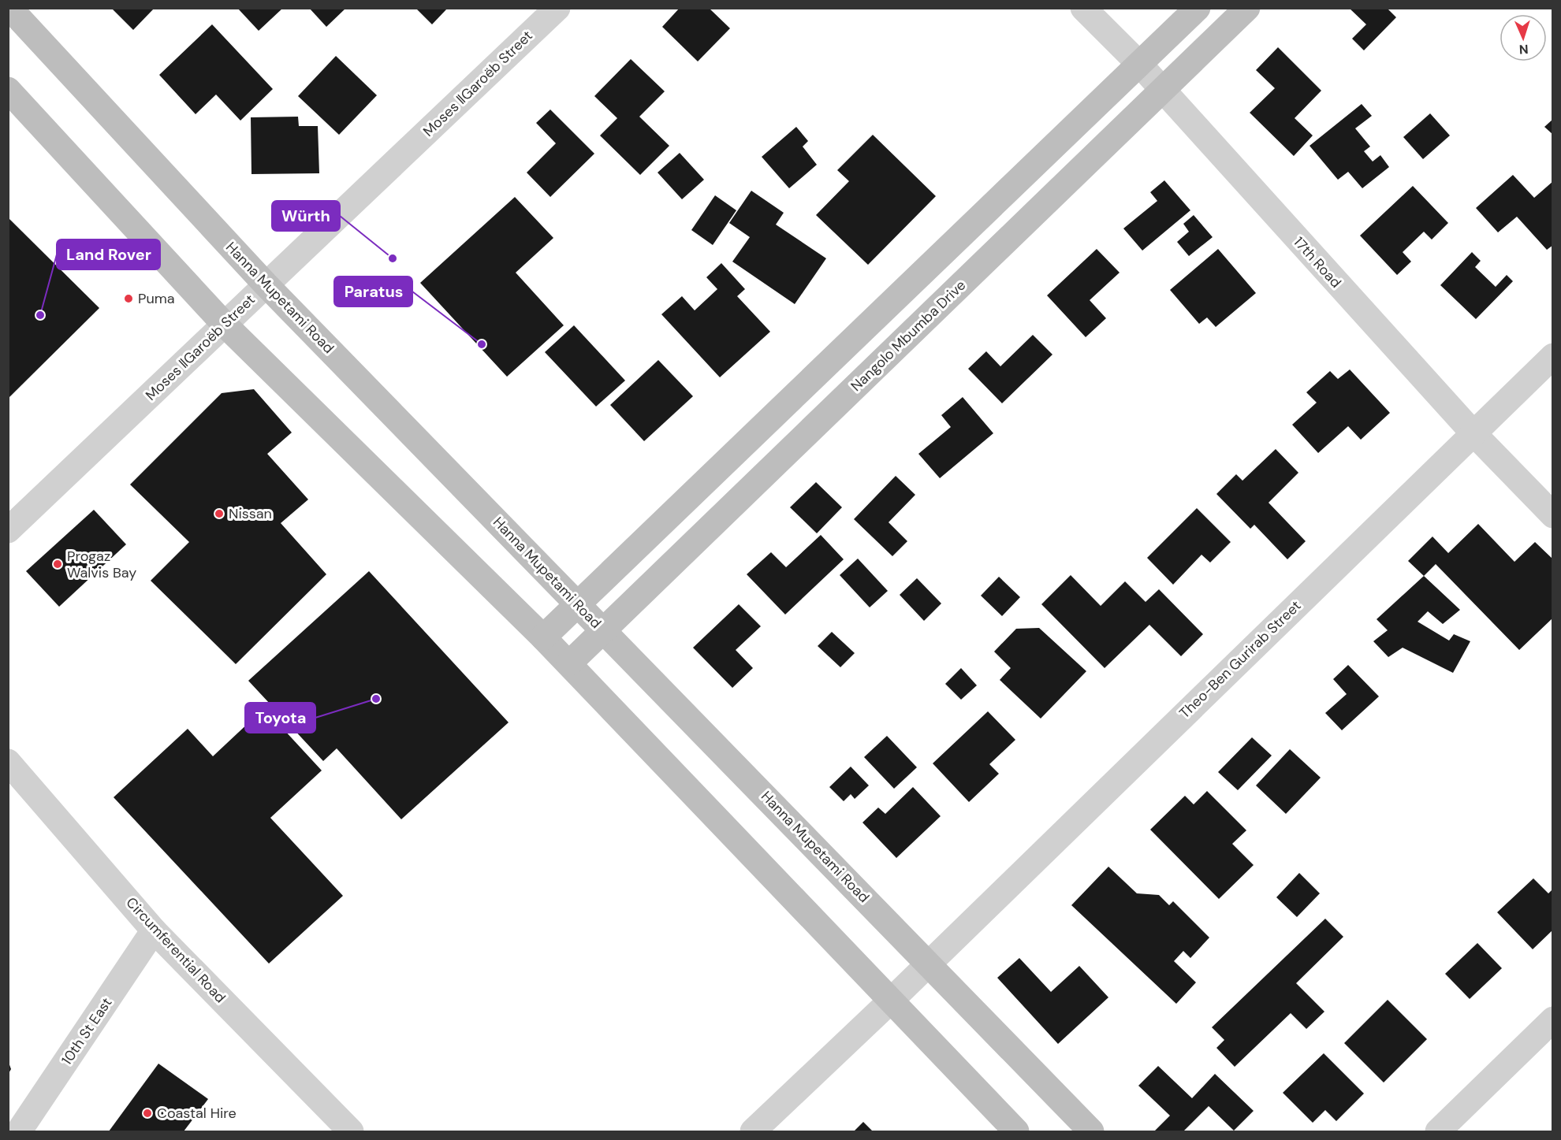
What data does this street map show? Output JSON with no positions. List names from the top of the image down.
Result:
{
  "streets": {
    "main road": ["Hanna Mupetami Road", "Nangolo Mbumba Drive"],
    "street": [
      "Moses ǁGaroëb Street",
      "17th Road",
      "Theo-Ben Gurirab Street",
      "Circumferential Road",
      "10th St East"
    ]
  },
  "crossings": [
    ["Moses ǁGaroëb Street", "Hanna Mupetami Road"],
    ["17th Road", "Nangolo Mbumba Drive"],
    ["17th Road", "Theo-Ben Gurirab Street"],
    ["Hanna Mupetami Road", "Nangolo Mbumba Drive"],
    ["Hanna Mupetami Road", "Theo-Ben Gurirab Street"],
    ["Circumferential Road", "10th St East"]
  ],
  "places": [
    "Würth",
    "Puma",
    "Land Rover",
    "Paratus",
    "Nissan",
    "Progaz Walvis Bay",
    "Toyota",
    "Coastal Hire"
  ],
  "north": "bottom"
}
